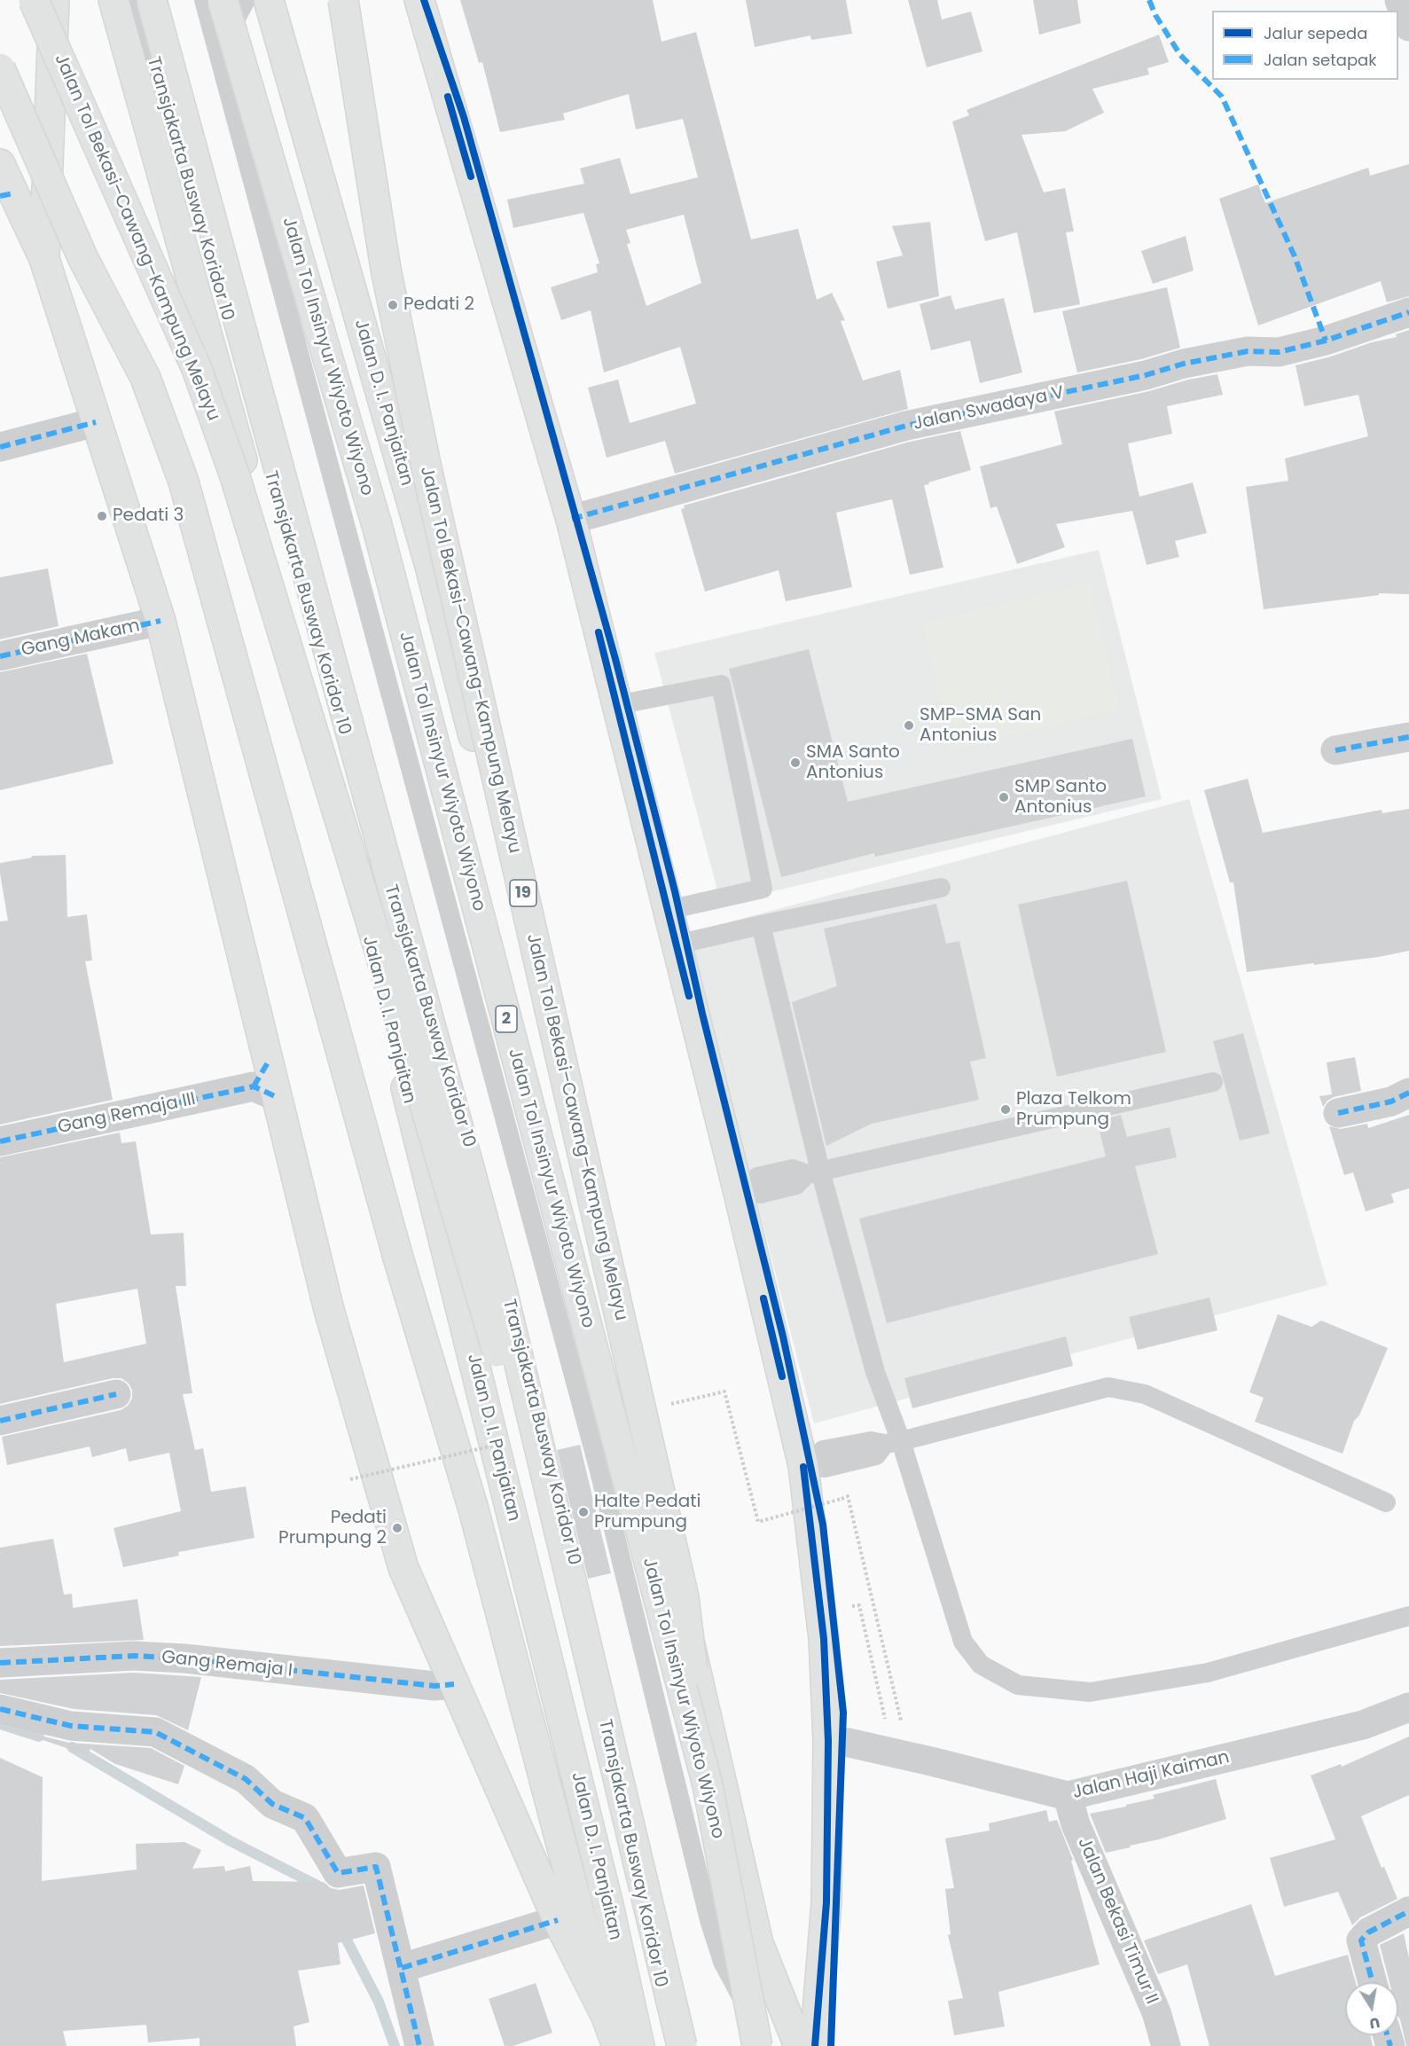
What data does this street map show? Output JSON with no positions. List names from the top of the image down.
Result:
{
  "streets": {
    "main road": [
      "Jalan Tol Bekasi–Cawang–Kampung Melayu",
      "Jalan Tol Insinyur Wiyoto Wiyono",
      "Jalan D. I. Panjaitan",
      "19",
      "2"
    ],
    "street": [
      "Jalan Swadaya V",
      "Gang Makam",
      "Gang Remaja III",
      "Gang Remaja I",
      "Jalan Haji Kaiman",
      "Jalan Bekasi Timur II"
    ],
    "lane": ["Transjakarta Busway Koridor 10"]
  },
  "crossings": [
    ["Jalan Tol Bekasi–Cawang–Kampung Melayu", "Jalan Tol Insinyur Wiyoto Wiyono"],
    ["Jalan Haji Kaiman", "Jalan Bekasi Timur II"]
  ],
  "places": [
    "Pedati 2",
    "Pedati 3",
    "SMP-SMA San Antonius",
    "SMA Santo Antonius",
    "SMP Santo Antonius",
    "Plaza Telkom Prumpung",
    "Halte Pedati Prumpung",
    "Pedati Prumpung 2"
  ],
  "legend": ["Jalur sepeda", "Jalan setapak"],
  "north": "bottom"
}
